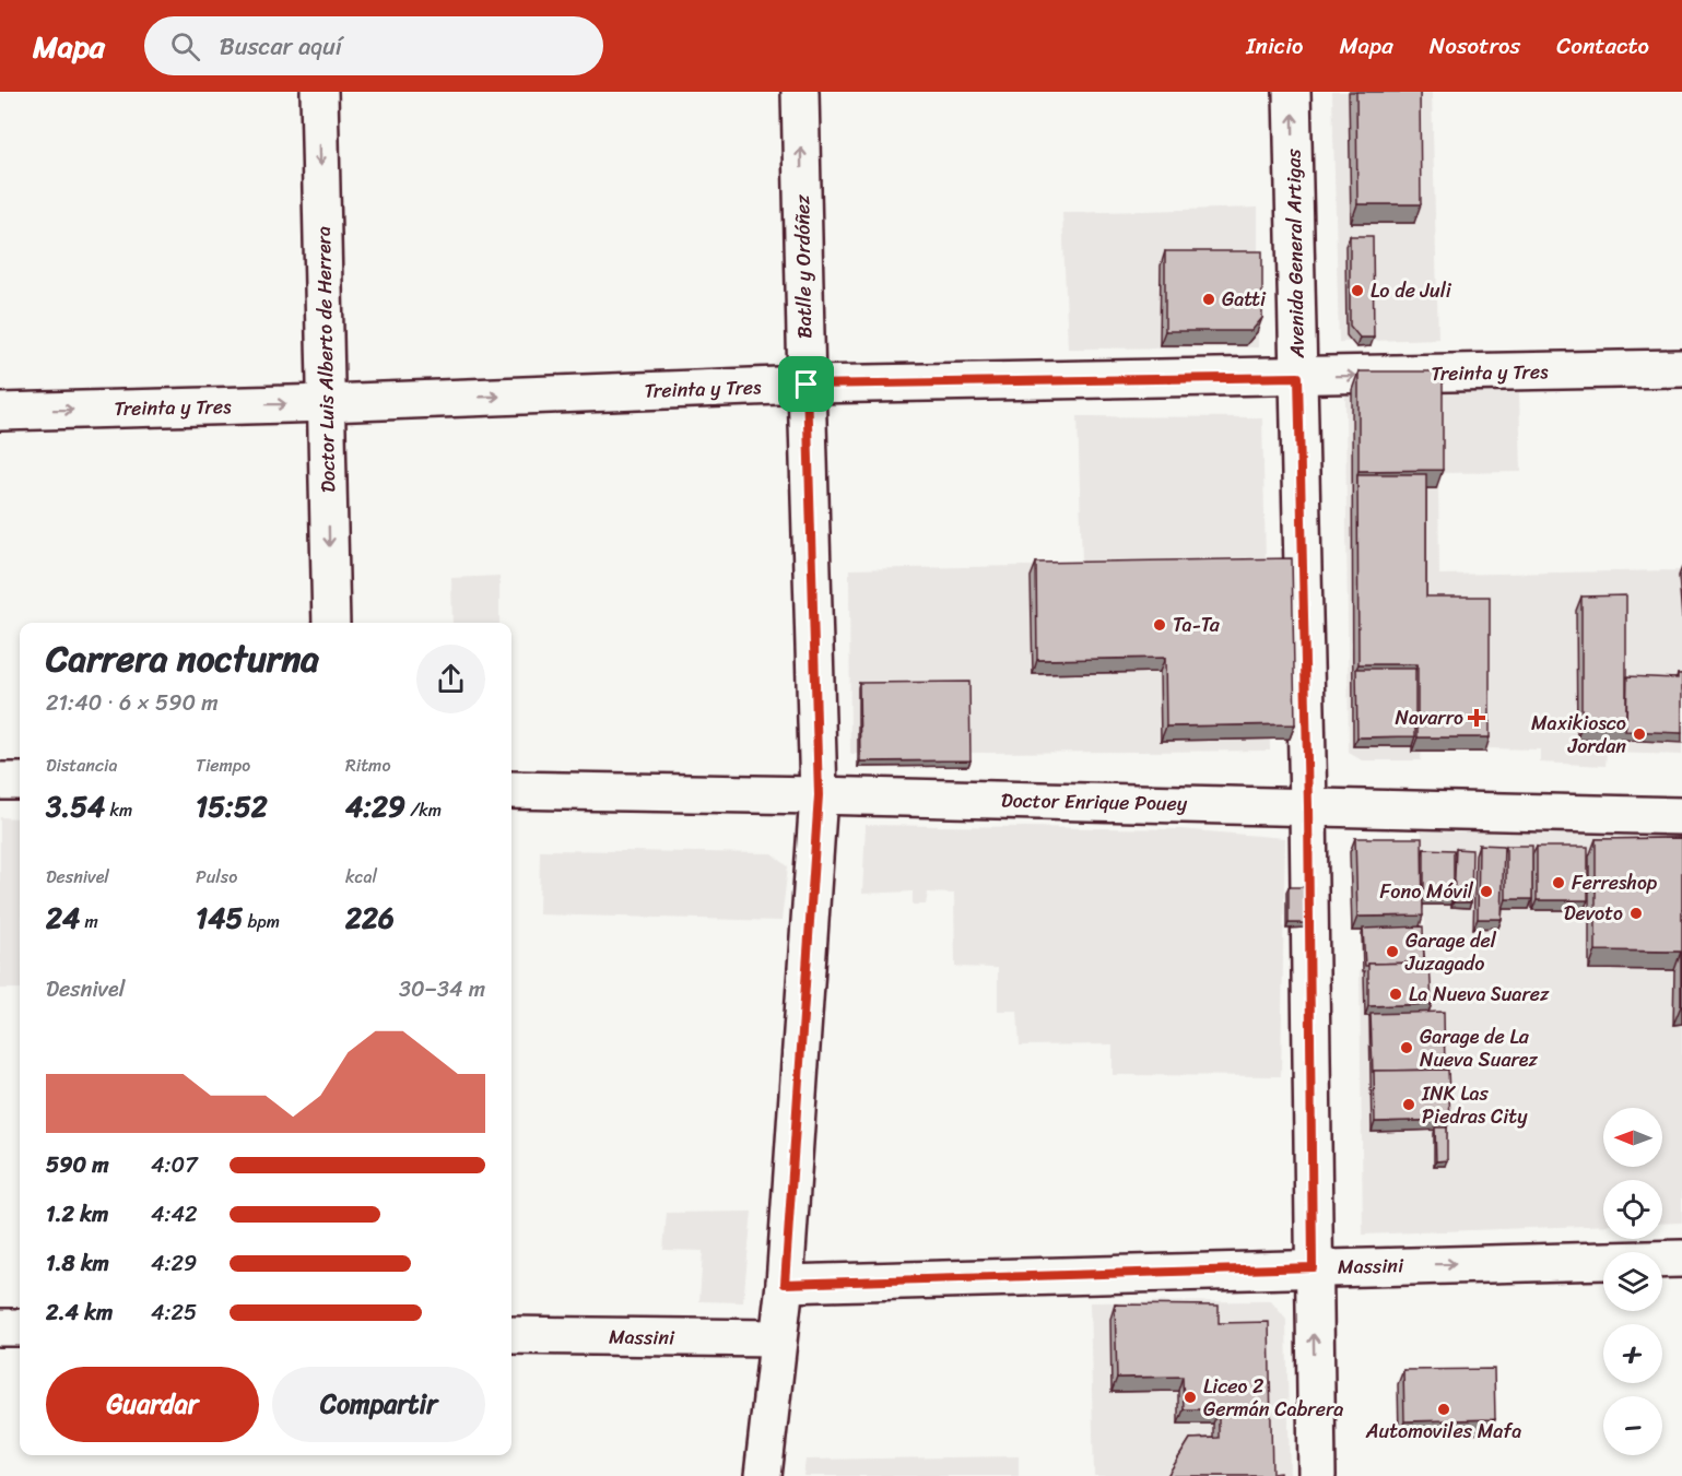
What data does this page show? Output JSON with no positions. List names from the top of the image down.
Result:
{
  "streets": {
    "street": [
      "Avenida General Artigas",
      "Batlle y Ordóñez",
      "Doctor Luis Alberto de Herrera",
      "Treinta y Tres",
      "Doctor Enrique Pouey",
      "Massini"
    ]
  },
  "crossings": [
    ["Avenida General Artigas", "Treinta y Tres"],
    ["Avenida General Artigas", "Doctor Enrique Pouey"],
    ["Avenida General Artigas", "Massini"],
    ["Batlle y Ordóñez", "Treinta y Tres"],
    ["Batlle y Ordóñez", "Doctor Enrique Pouey"],
    ["Batlle y Ordóñez", "Massini"],
    ["Doctor Luis Alberto de Herrera", "Treinta y Tres"]
  ],
  "one_way": ["Avenida General Artigas", "Doctor Luis Alberto de Herrera", "Treinta y Tres"],
  "places": {
    "other": [
      "Lo de Juli",
      "Gatti",
      "Ta-Ta",
      "Maxikiosco Jordan",
      "Ferreshop",
      "Fono Móvil",
      "Devoto",
      "Garage del Juzagado",
      "La Nueva Suarez",
      "Garage de La Nueva Suarez",
      "INK Las Piedras City",
      "Liceo 2 Germán Cabrera",
      "Automoviles Mafa"
    ],
    "health": ["Navarro"]
  },
  "north": "left",
  "page": {
    "header": "Mapa",
    "search": "Buscar aquí",
    "nav": [
      "Inicio",
      "Mapa",
      "Nosotros",
      "Contacto"
    ],
    "heading": ["Carrera nocturna", "21:40 · 6 × 590 m"],
    "stats": [
      ["Distancia", "3.54 km"],
      ["Tiempo", "15:52"],
      ["Ritmo", "4:29 /km"],
      ["Desnivel", "24 m"],
      ["Pulso", "145 bpm"],
      ["kcal", "226"]
    ],
    "chart": ["Desnivel", "30–34 m"],
    "map_buttons": ["+", "−"],
    "list": [
      {
        "name": "590 m",
        "note": "4:07"
      },
      {
        "name": "1.2 km",
        "note": "4:42"
      },
      {
        "name": "1.8 km",
        "note": "4:29"
      },
      {
        "name": "2.4 km",
        "note": "4:25"
      }
    ],
    "buttons": ["Guardar", "Compartir"]
  }
}
